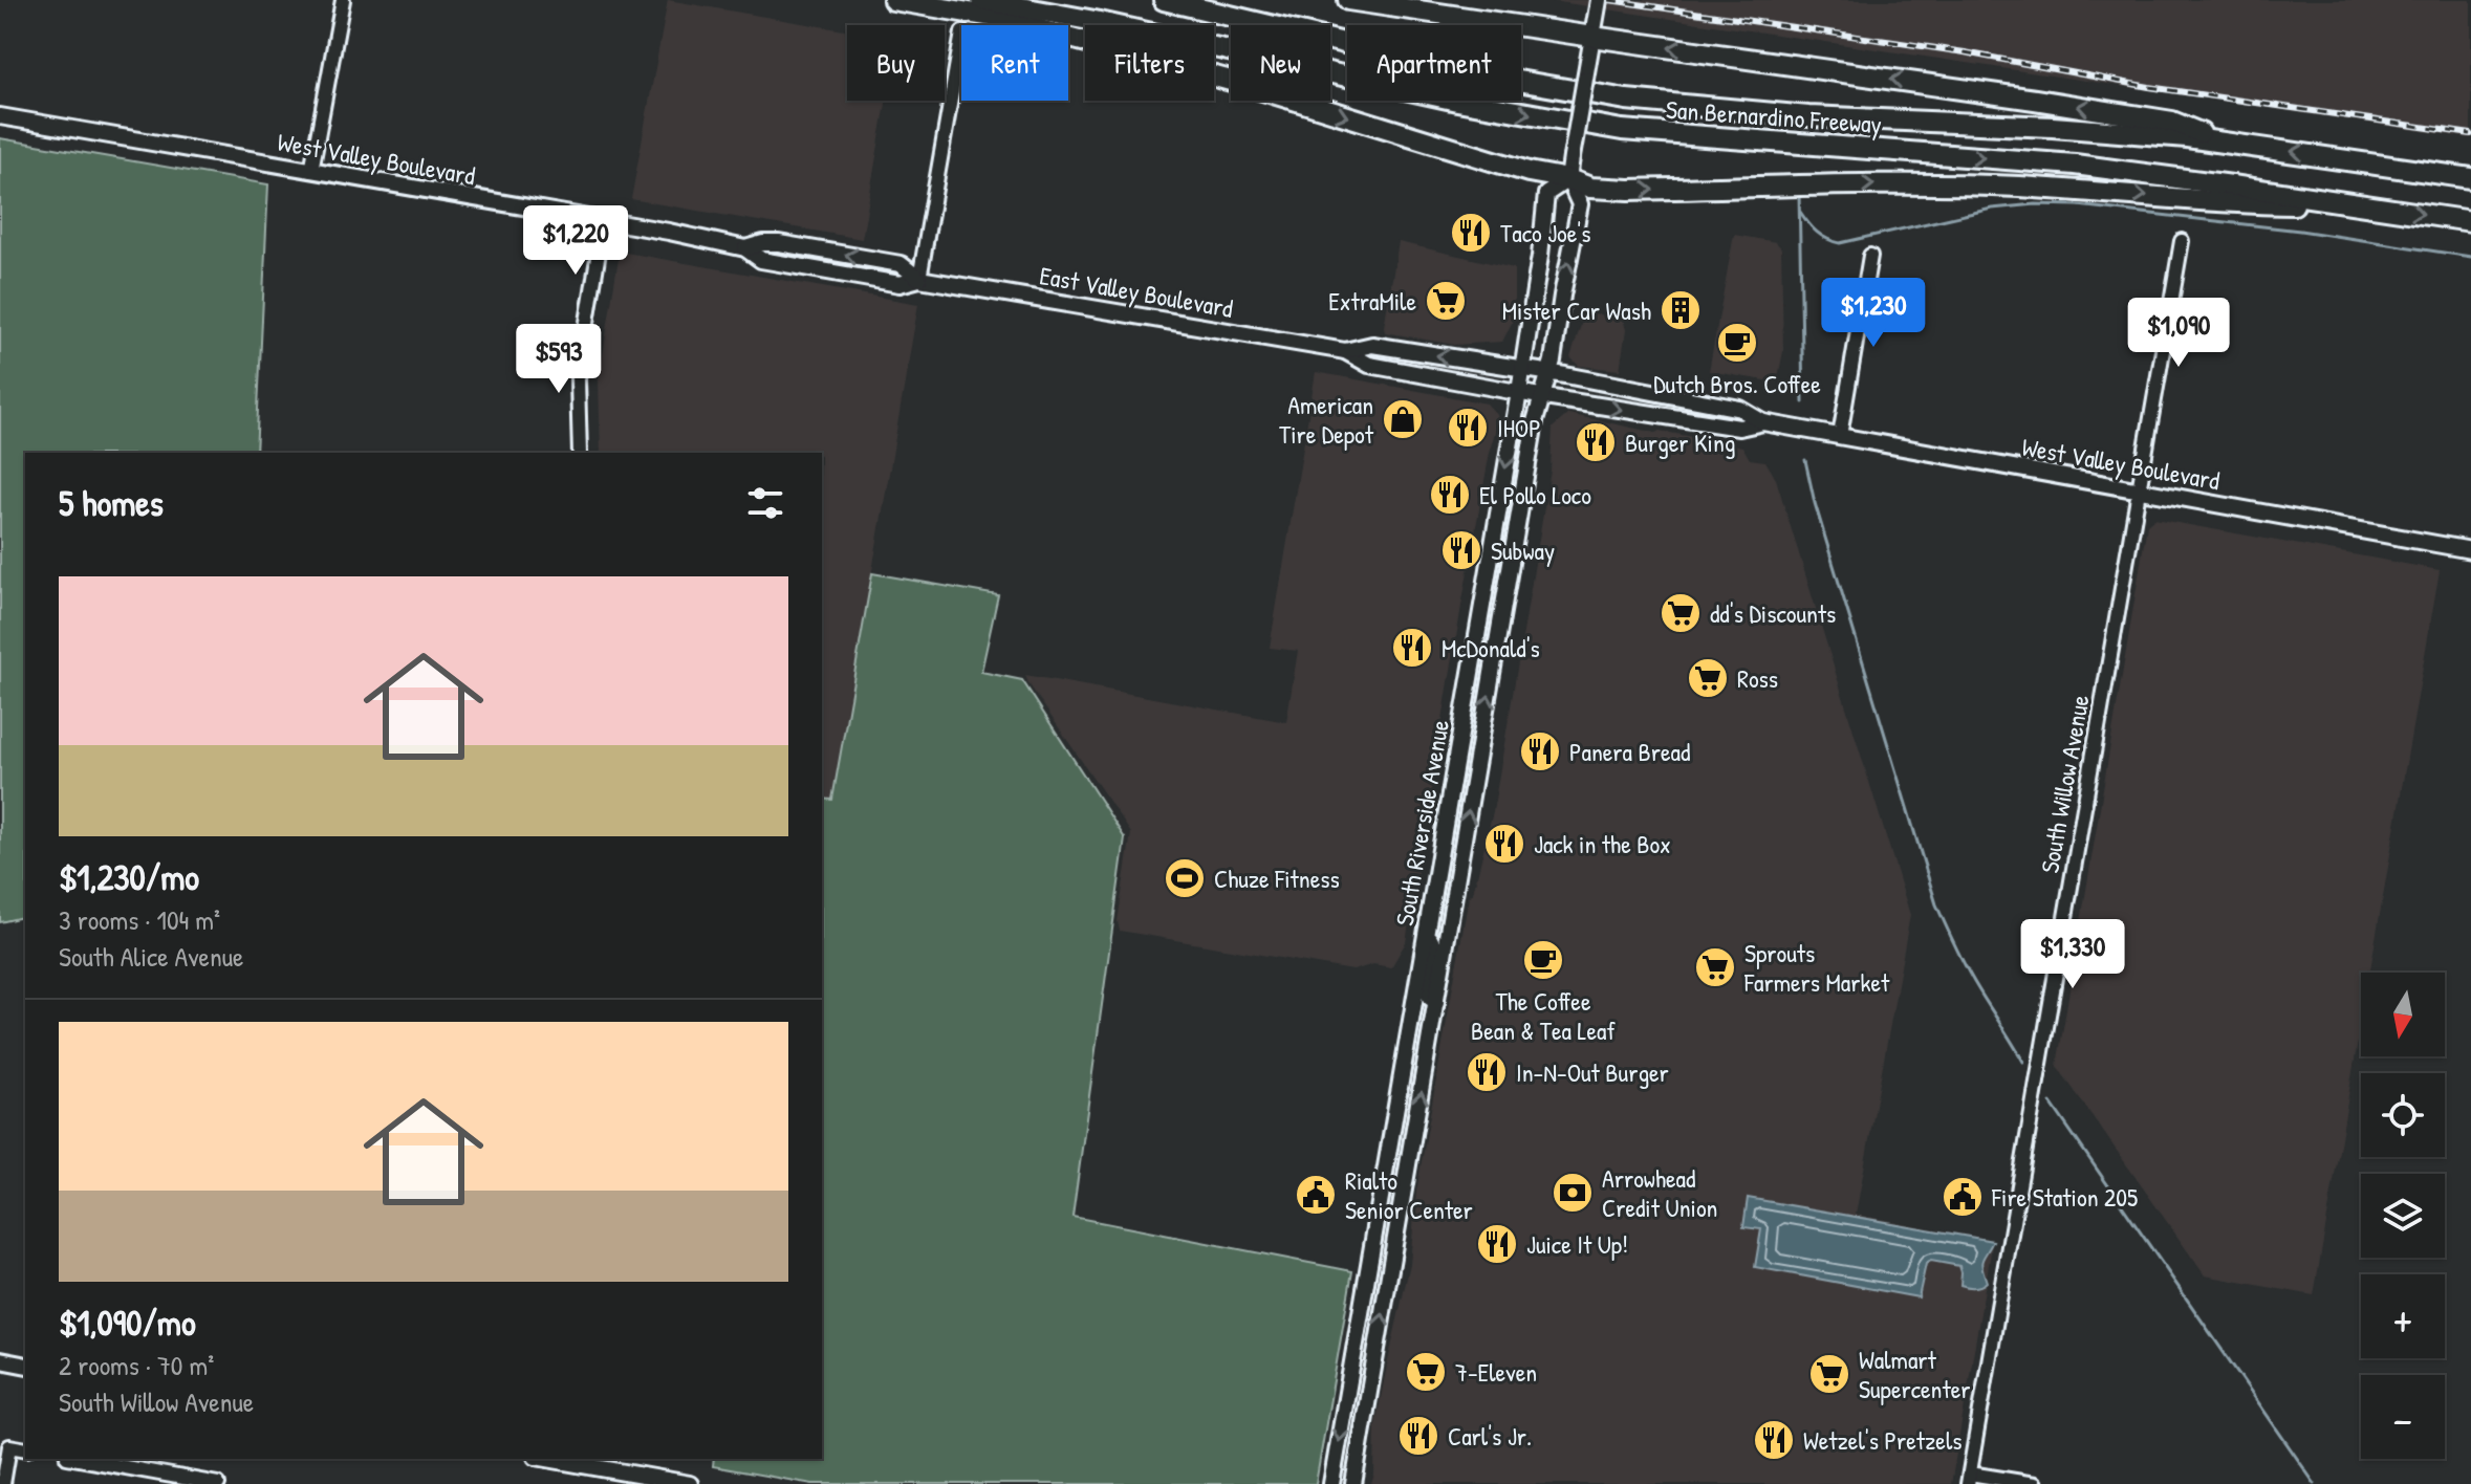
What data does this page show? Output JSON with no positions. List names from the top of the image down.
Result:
{
  "streets": {
    "highway": ["San Bernardino Freeway"],
    "main road": ["West Valley Boulevard", "East Valley Boulevard", "South Riverside Avenue"],
    "street": ["South Willow Avenue"]
  },
  "crossings": [
    ["West Valley Boulevard", "East Valley Boulevard"],
    ["West Valley Boulevard", "South Willow Avenue"],
    ["West Valley Boulevard", "South Riverside Avenue"],
    ["East Valley Boulevard", "South Riverside Avenue"]
  ],
  "places": {
    "restaurant": [
      "Taco Joe's",
      "IHOP",
      "Burger King",
      "El Pollo Loco",
      "Subway",
      "McDonald's",
      "Panera Bread",
      "Jack in the Box",
      "In-N-Out Burger",
      "Juice It Up!",
      "Carl's Jr.",
      "Wetzel's Pretzels"
    ],
    "supermarket": [
      "ExtraMile",
      "dd's Discounts",
      "Ross",
      "Sprouts Farmers Market",
      "7-Eleven",
      "Walmart Supercenter"
    ],
    "building": ["Mister Car Wash"],
    "cafe": ["Dutch Bros. Coffee", "The Coffee Bean & Tea Leaf"],
    "shop": ["American Tire Depot"],
    "sports": ["Chuze Fitness"],
    "bank": ["Arrowhead Credit Union"],
    "public building": ["Rialto Senior Center", "Fire Station 205"]
  },
  "north": "bottom",
  "page": {
    "chip": [
      "Buy",
      "Rent",
      "Filters",
      "New",
      "Apartment"
    ],
    "price": [
      "$1,220",
      "$1,230",
      "$1,090",
      "$593",
      "$1,330"
    ],
    "heading": "5 homes",
    "list": [
      {
        "name": "$1,230/mo",
        "note": "3 rooms · 104 m² · South Alice Avenue"
      },
      {
        "name": "$1,090/mo",
        "note": "2 rooms · 70 m² · South Willow Avenue"
      }
    ],
    "map_buttons": ["+", "−"]
  }
}
